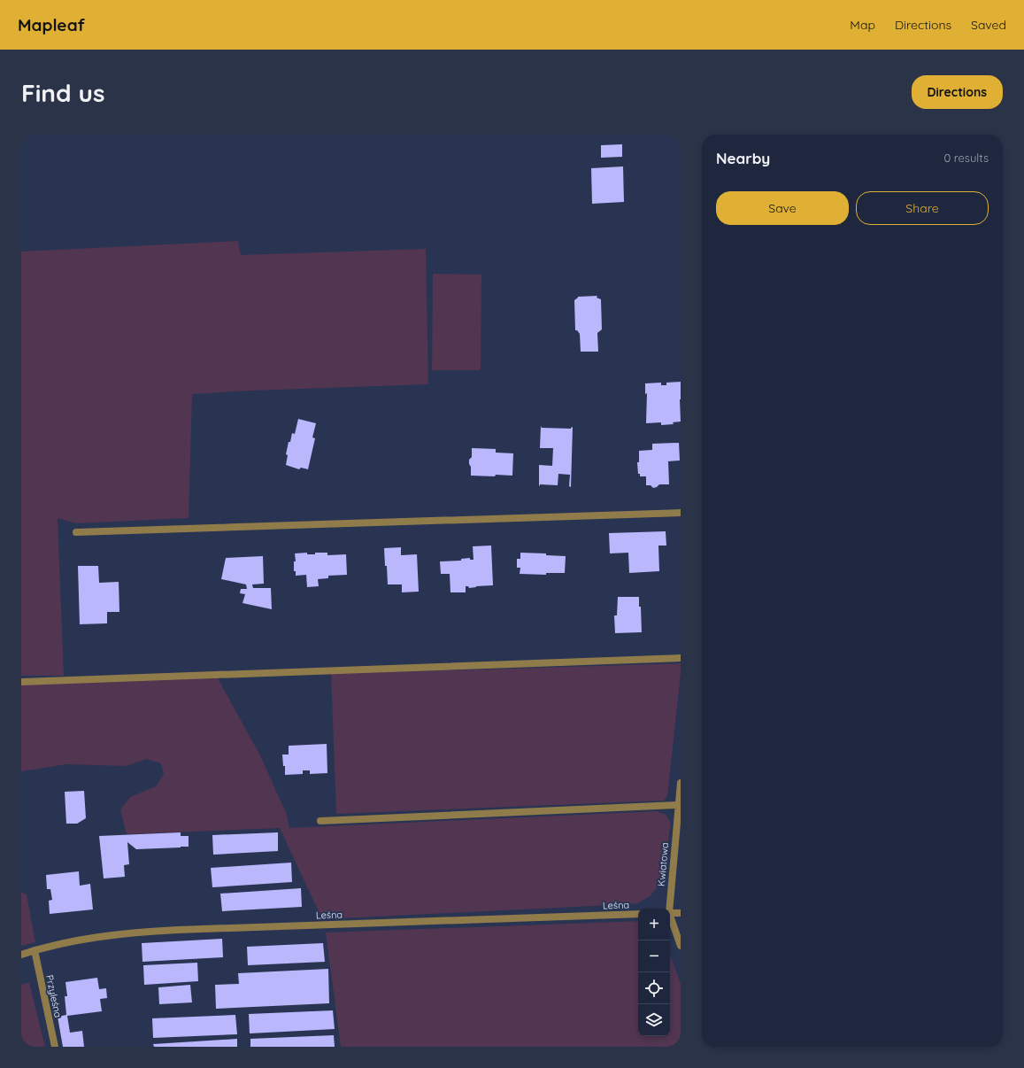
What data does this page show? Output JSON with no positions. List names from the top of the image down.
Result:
{
  "streets": {
    "street": ["Kwiatowa", "Leśna", "Przyleśna"]
  },
  "crossings": [
    ["Leśna", "Przyleśna"]
  ],
  "page": {
    "header": "Mapleaf",
    "nav": ["Map", "Directions", "Saved"],
    "buttons": [
      "Directions",
      ["Save", "Share"]
    ],
    "title": "Find us",
    "heading": ["Nearby", "0 results"],
    "map_buttons": ["+", "−"]
  }
}
